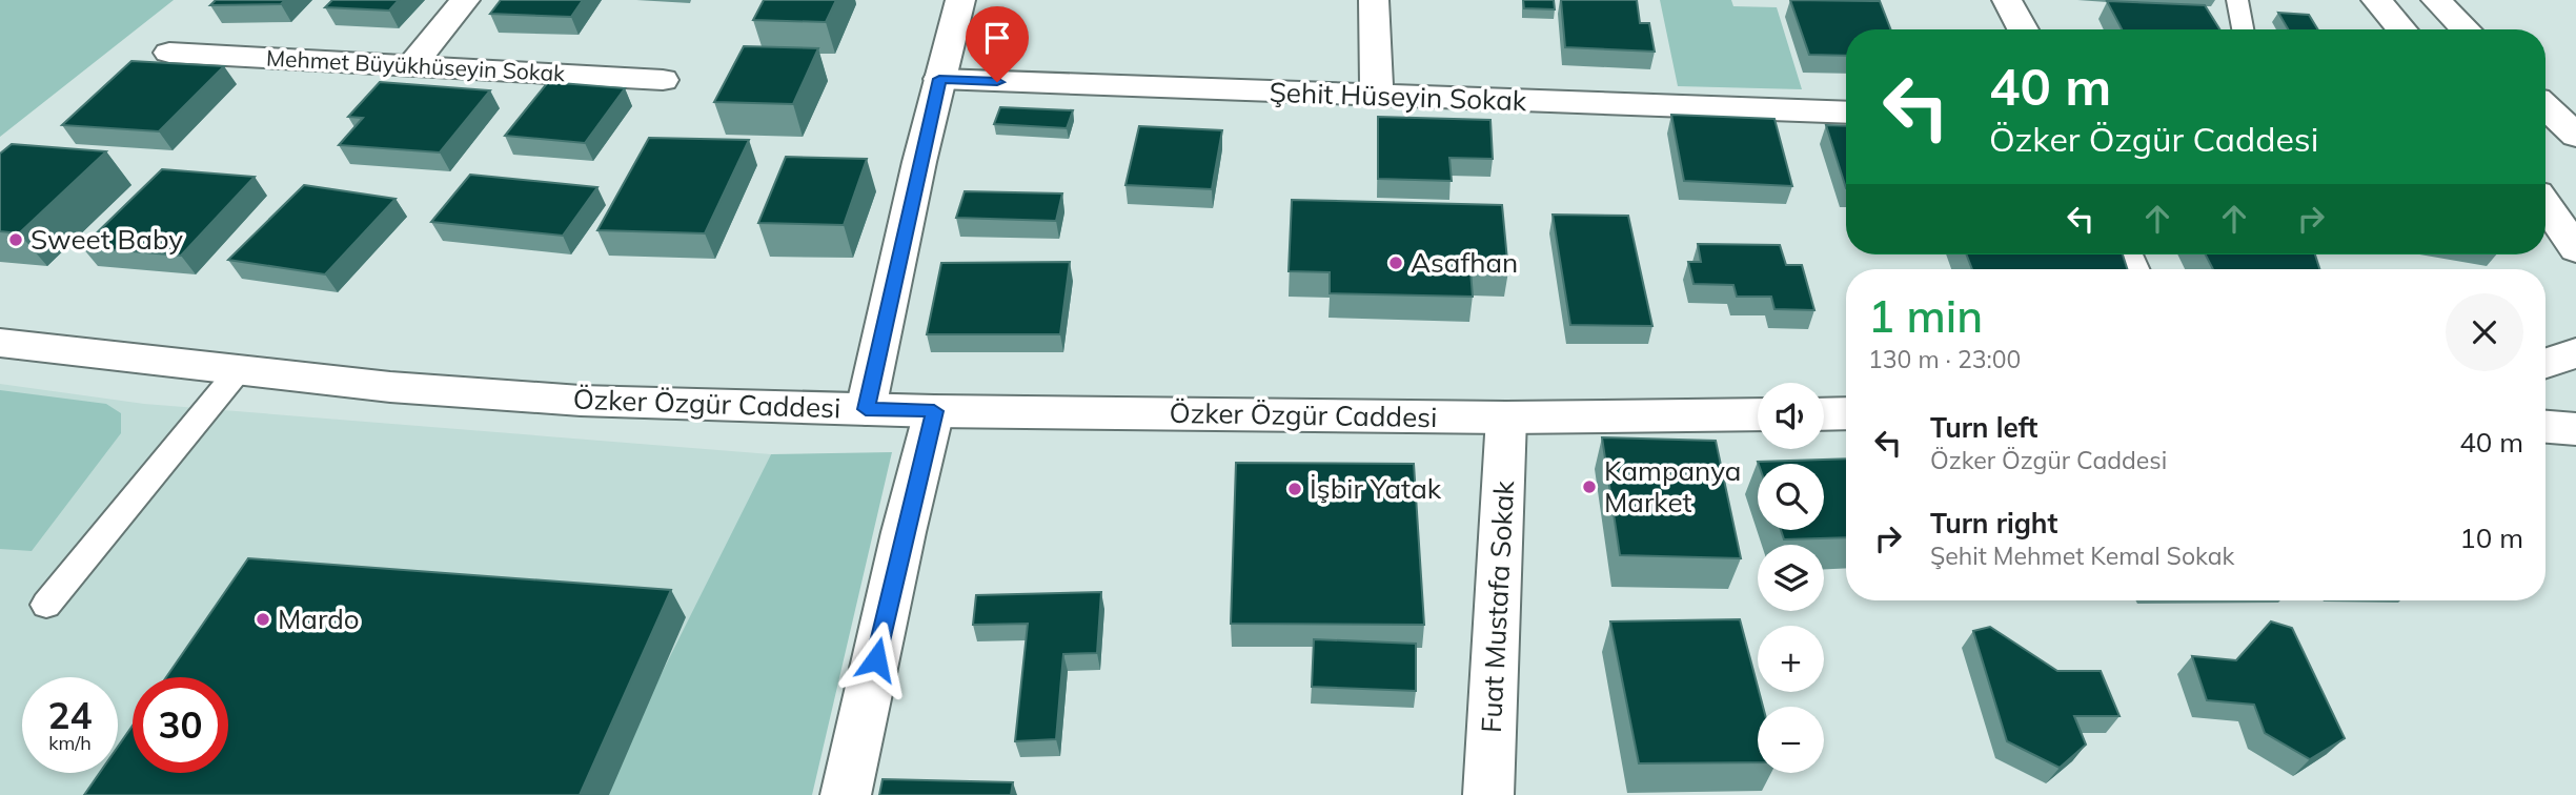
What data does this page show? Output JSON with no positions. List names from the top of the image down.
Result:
{
  "streets": {
    "street": [
      "Mehmet Büyükhüseyin Sokak",
      "Şehit Hüseyin Sokak",
      "Özker Özgür Caddesi",
      "Fuat Mustafa Sokak"
    ]
  },
  "crossings": [
    ["Özker Özgür Caddesi", "Fuat Mustafa Sokak"]
  ],
  "places": [
    "Sweet Baby",
    "Asafhan",
    "Kampanya Market",
    "İşbir Yatak",
    "Mardo"
  ],
  "page": {
    "turn": ["40 m", "Özker Özgür Caddesi"],
    "heading": ["1 min", "130 m · 23:00"],
    "map_buttons": ["+", "−"],
    "list": [
      {
        "name": "Turn left",
        "note": "Özker Özgür Caddesi",
        "value": "40 m"
      },
      {
        "name": "Turn right",
        "note": "Şehit Mehmet Kemal Sokak",
        "value": "10 m"
      }
    ],
    "speed": "24 km/h",
    "limit": "30"
  }
}
